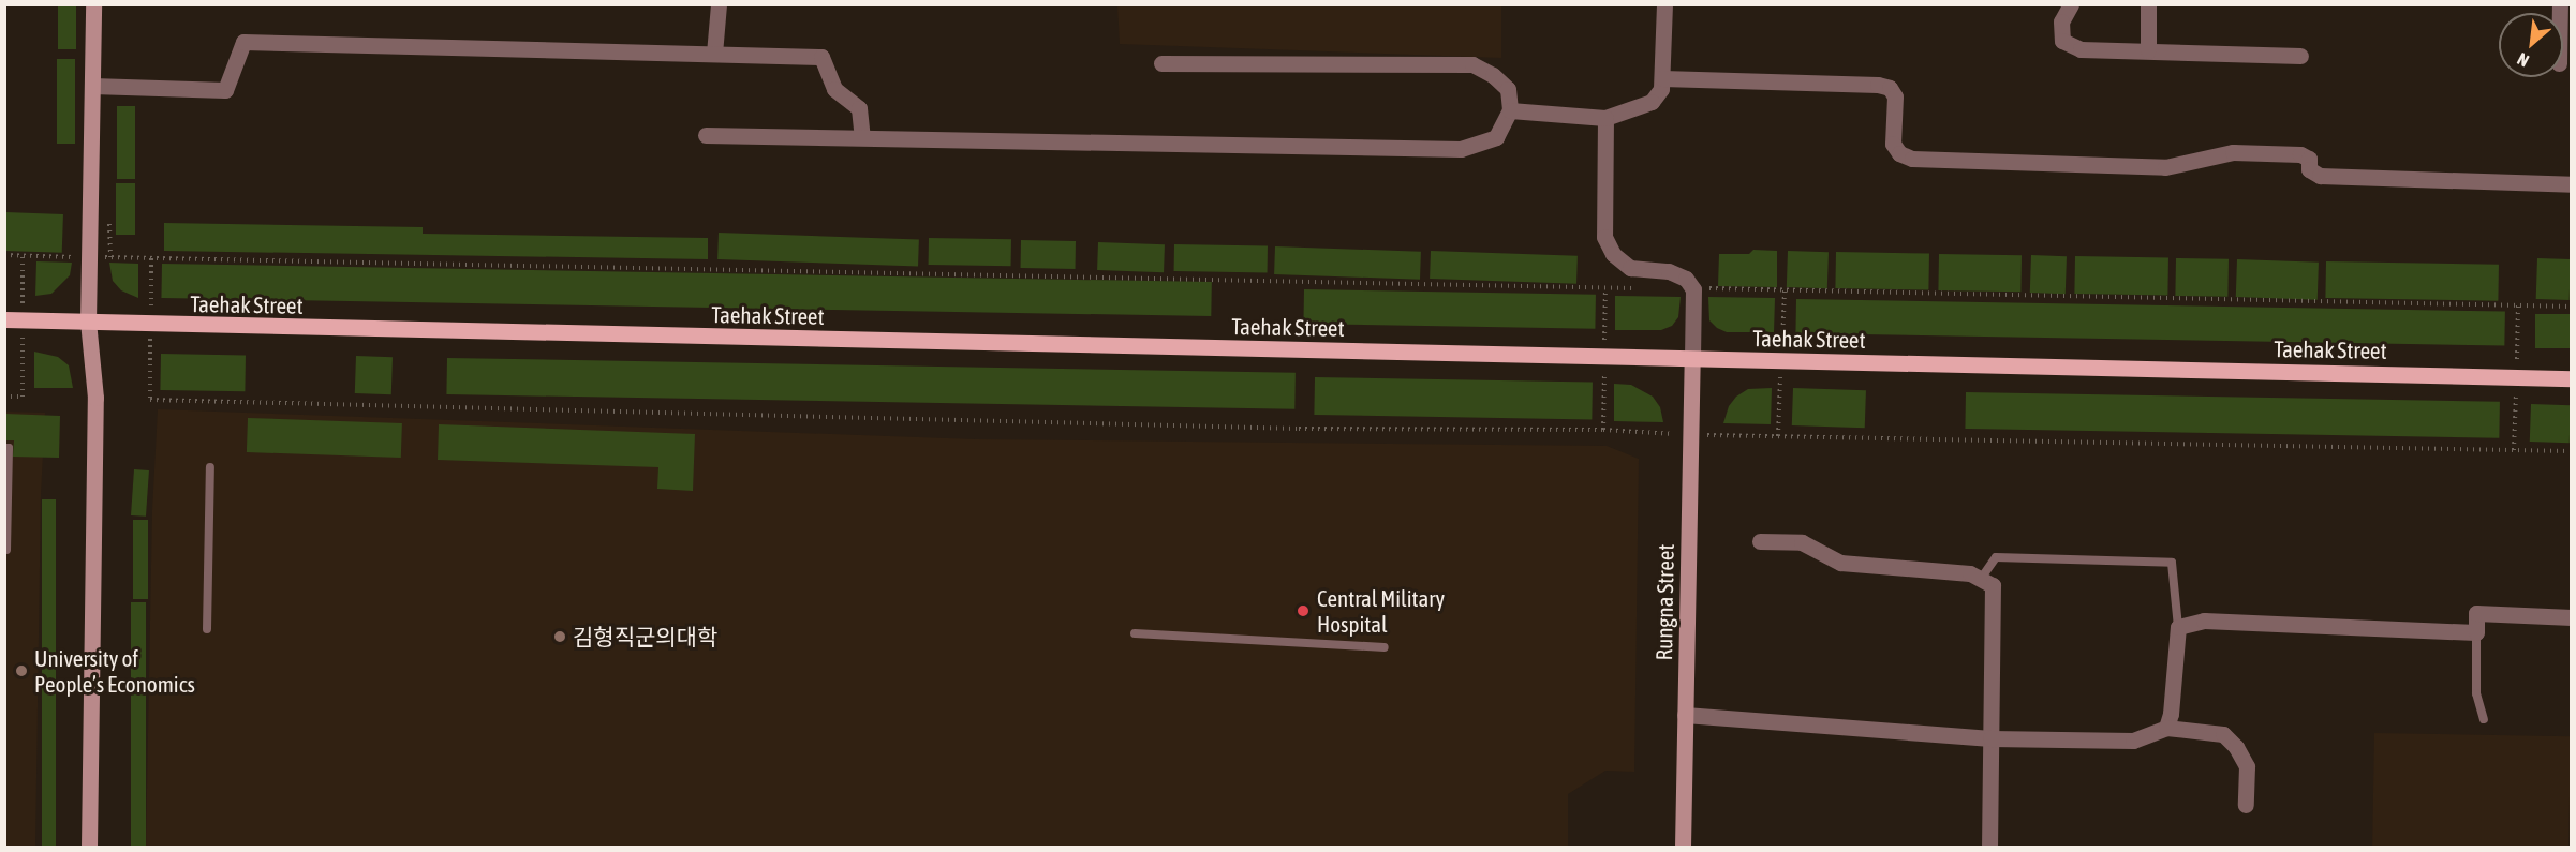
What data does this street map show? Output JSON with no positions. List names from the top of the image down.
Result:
{
  "streets": {
    "main road": ["Taehak Street"],
    "street": ["Rungna Street"]
  },
  "crossings": [
    ["Taehak Street", "Rungna Street"]
  ],
  "places": ["Central Military Hospital", "김형직군의대학", "University of People’s Economics"],
  "north": "bottom left"
}
